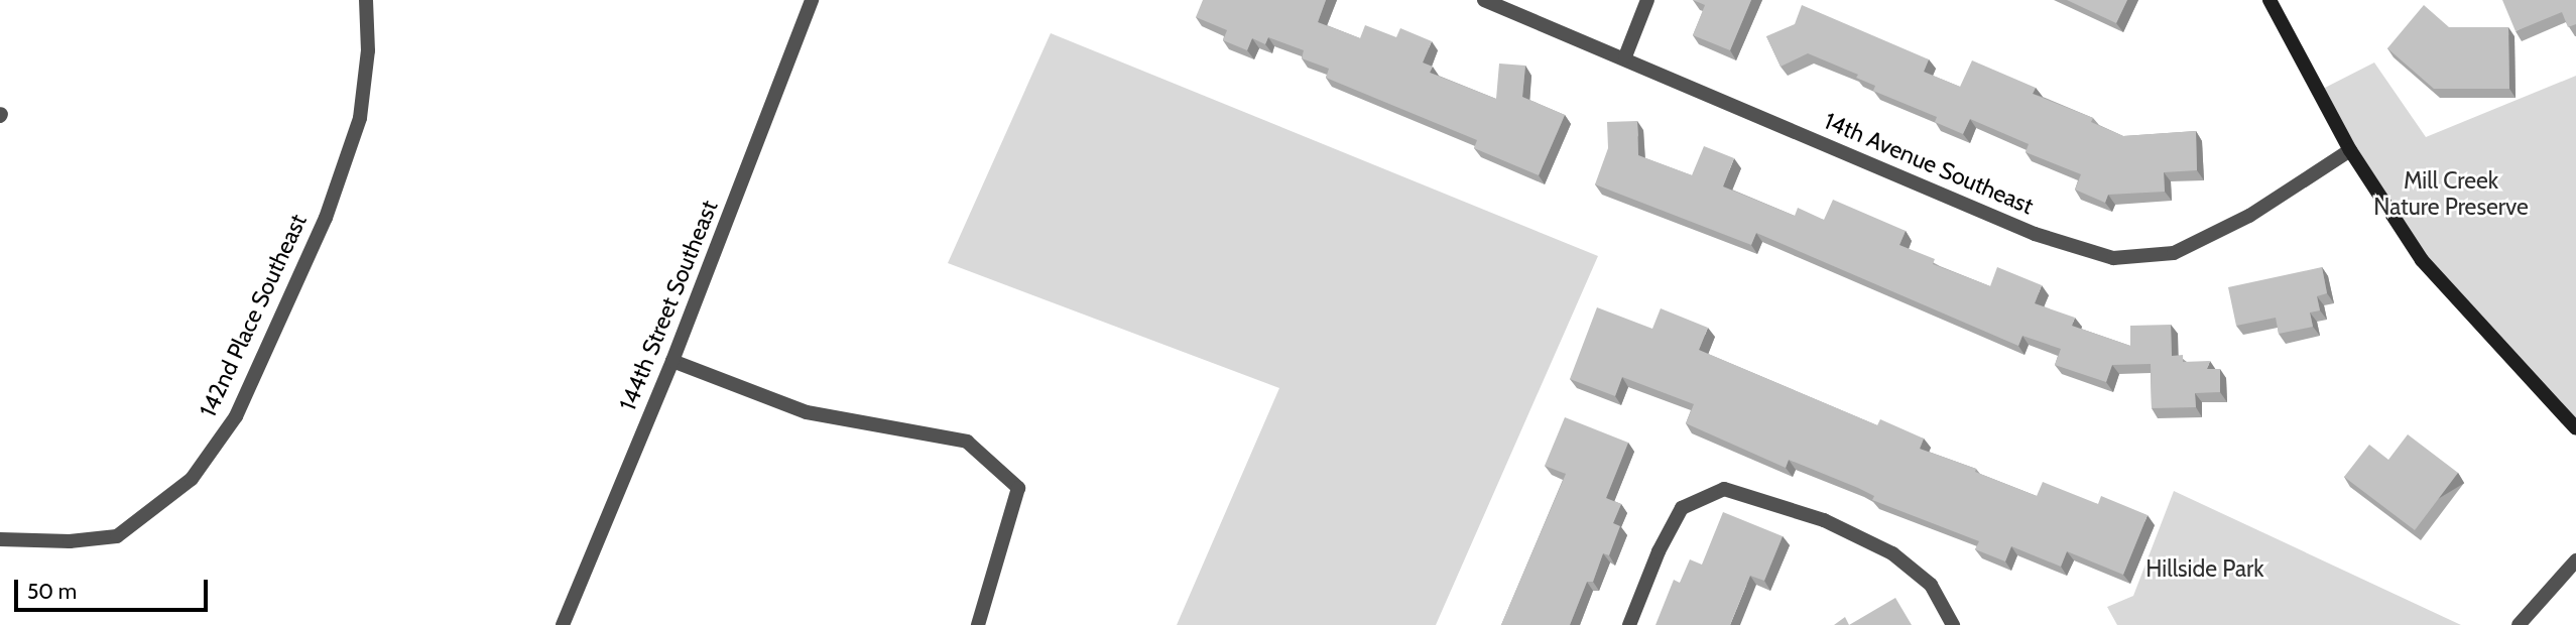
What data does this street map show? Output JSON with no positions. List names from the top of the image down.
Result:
{
  "streets": {
    "street": ["14th Avenue Southeast", "144th Street Southeast", "142nd Place Southeast"]
  },
  "parks": ["Mill Creek Nature Preserve", "Hillside Park"],
  "scale_bar": "50 m"
}
